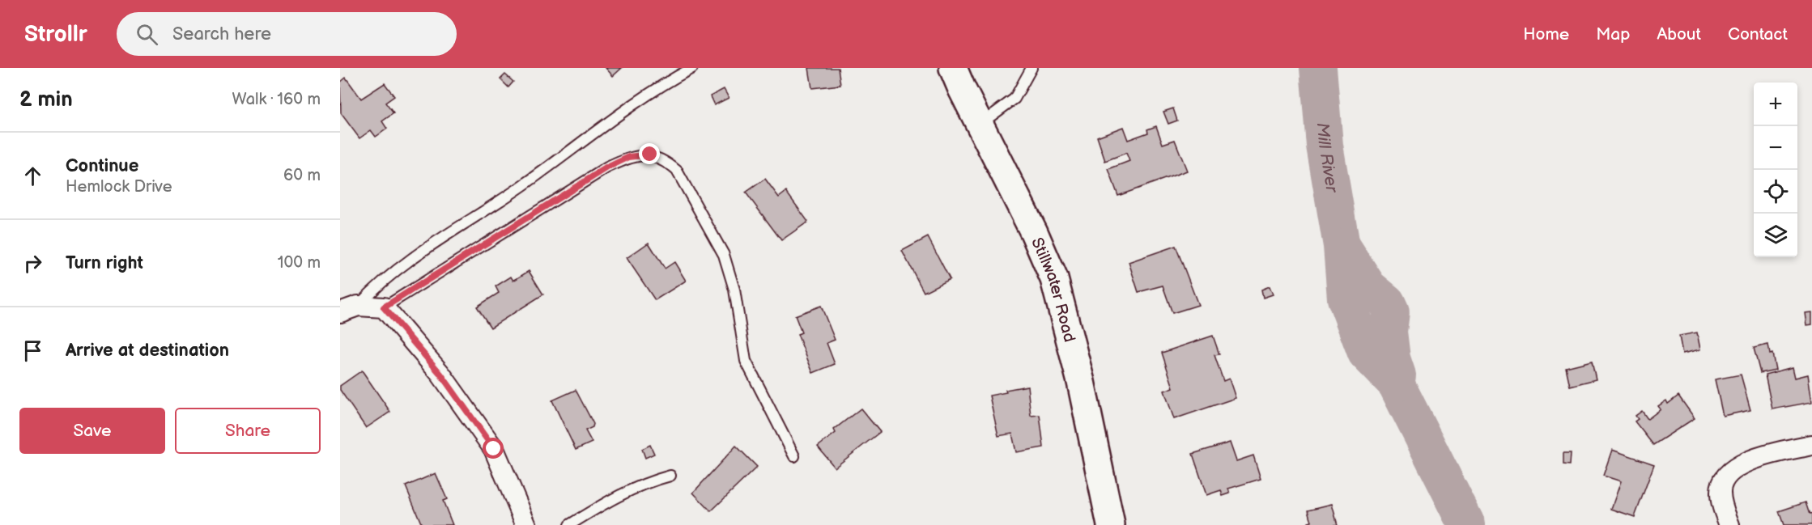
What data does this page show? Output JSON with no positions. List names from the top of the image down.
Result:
{
  "streets": {
    "main road": ["Stillwater Road"]
  },
  "water": ["Mill River"],
  "page": {
    "header": "Strollr",
    "search": "Search here",
    "nav": [
      "Home",
      "Map",
      "About",
      "Contact"
    ],
    "heading": ["2 min", "Walk · 160 m"],
    "map_buttons": ["+", "−"],
    "list": [
      ["Continue", "Hemlock Drive", "60 m"],
      ["Turn right", "100 m"],
      "Arrive at destination"
    ],
    "buttons": ["Save", "Share"]
  }
}
